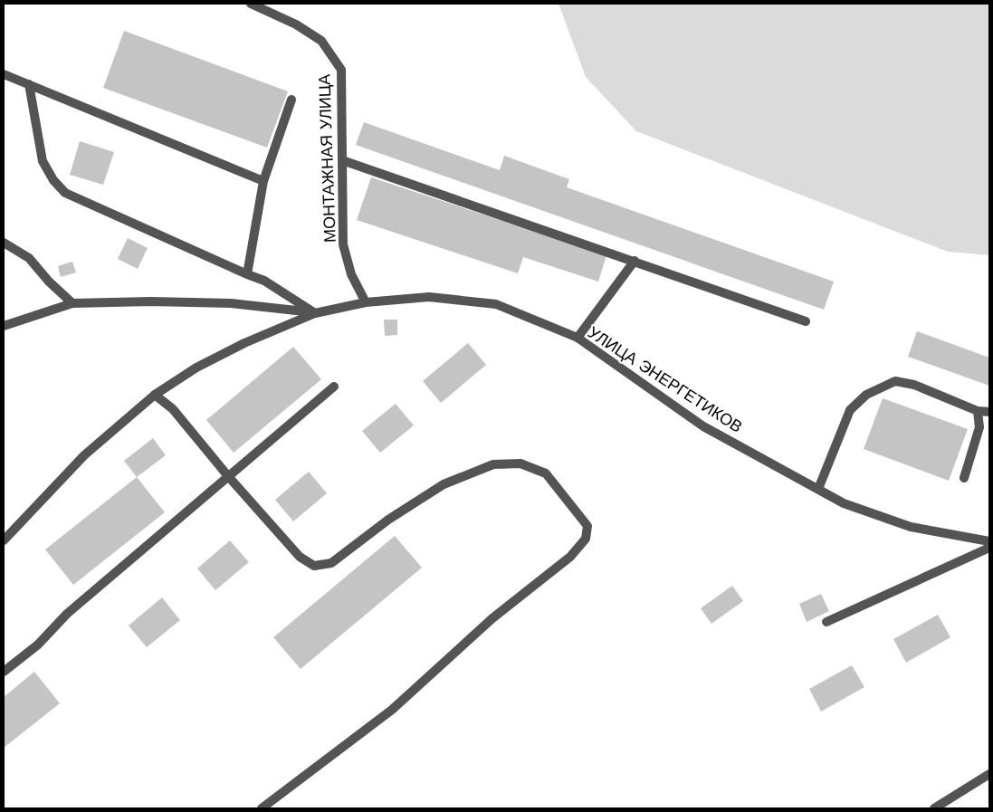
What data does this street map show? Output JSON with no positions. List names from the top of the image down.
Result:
{
  "streets": {
    "street": ["МОНТАЖНАЯ УЛИЦА", "УЛИЦА ЭНЕРГЕТИКОВ"]
  },
  "crossings": [
    ["МОНТАЖНАЯ УЛИЦА", "УЛИЦА ЭНЕРГЕТИКОВ"]
  ]
}
